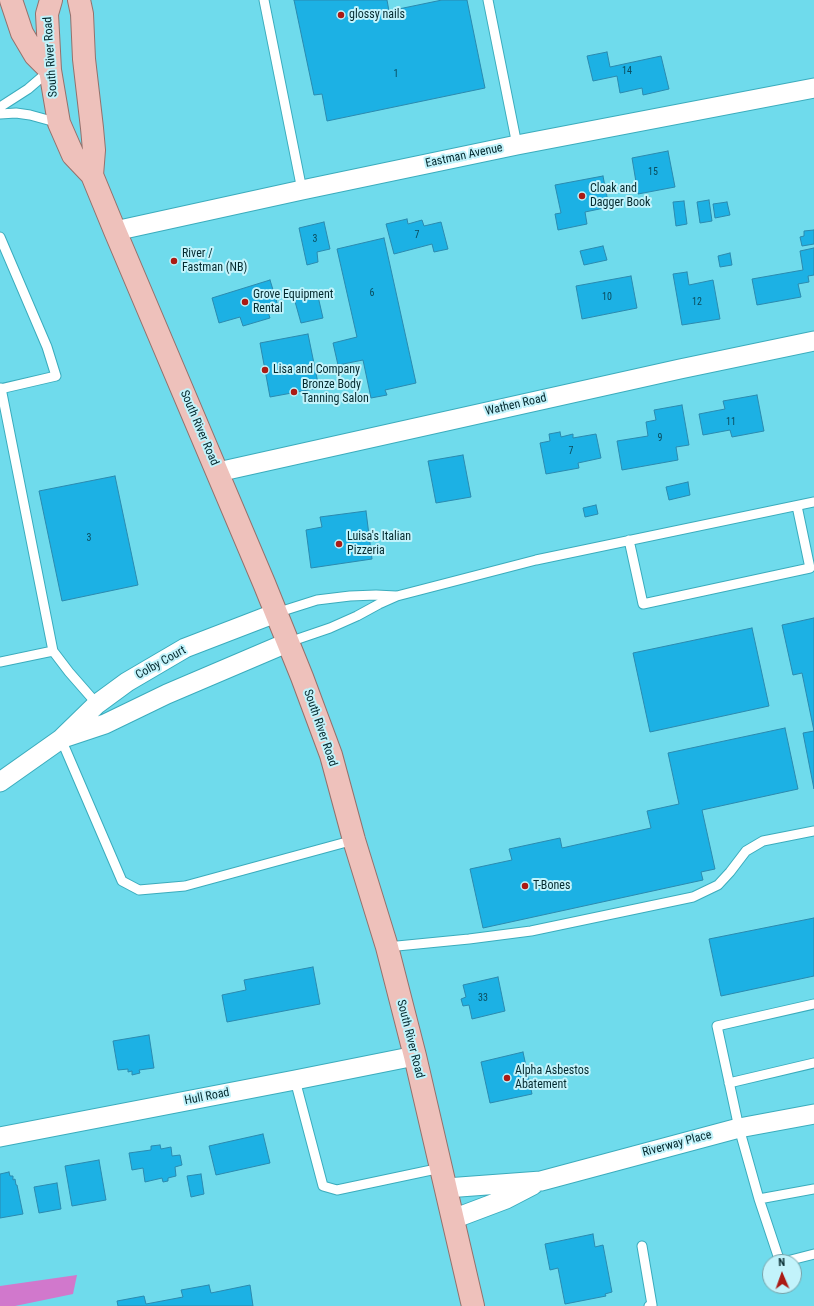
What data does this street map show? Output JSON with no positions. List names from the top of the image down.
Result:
{
  "streets": {
    "main road": ["South River Road"],
    "street": [
      "Eastman Avenue",
      "Wathen Road",
      "Colby Court",
      "Hull Road",
      "Riverway Place"
    ]
  },
  "crossings": [
    ["South River Road", "Eastman Avenue"],
    ["South River Road", "Wathen Road"],
    ["South River Road", "Colby Court"],
    ["South River Road", "Hull Road"],
    ["South River Road", "Riverway Place"]
  ],
  "places": [
    "glossy nails",
    "Cloak and Dagger Book",
    "River / Fastman (NB)",
    "Grove Equipment Rental",
    "Lisa and Company",
    "Bronze Body Tanning Salon",
    "Luisa's Italian Pizzeria",
    "T-Bones",
    "Alpha Asbestos Abatement"
  ],
  "house_numbers": [
    "14",
    "1",
    "15",
    "7",
    "3",
    "6",
    "10",
    "12",
    "11",
    "9",
    "7",
    "3",
    "33"
  ],
  "north": "top"
}
